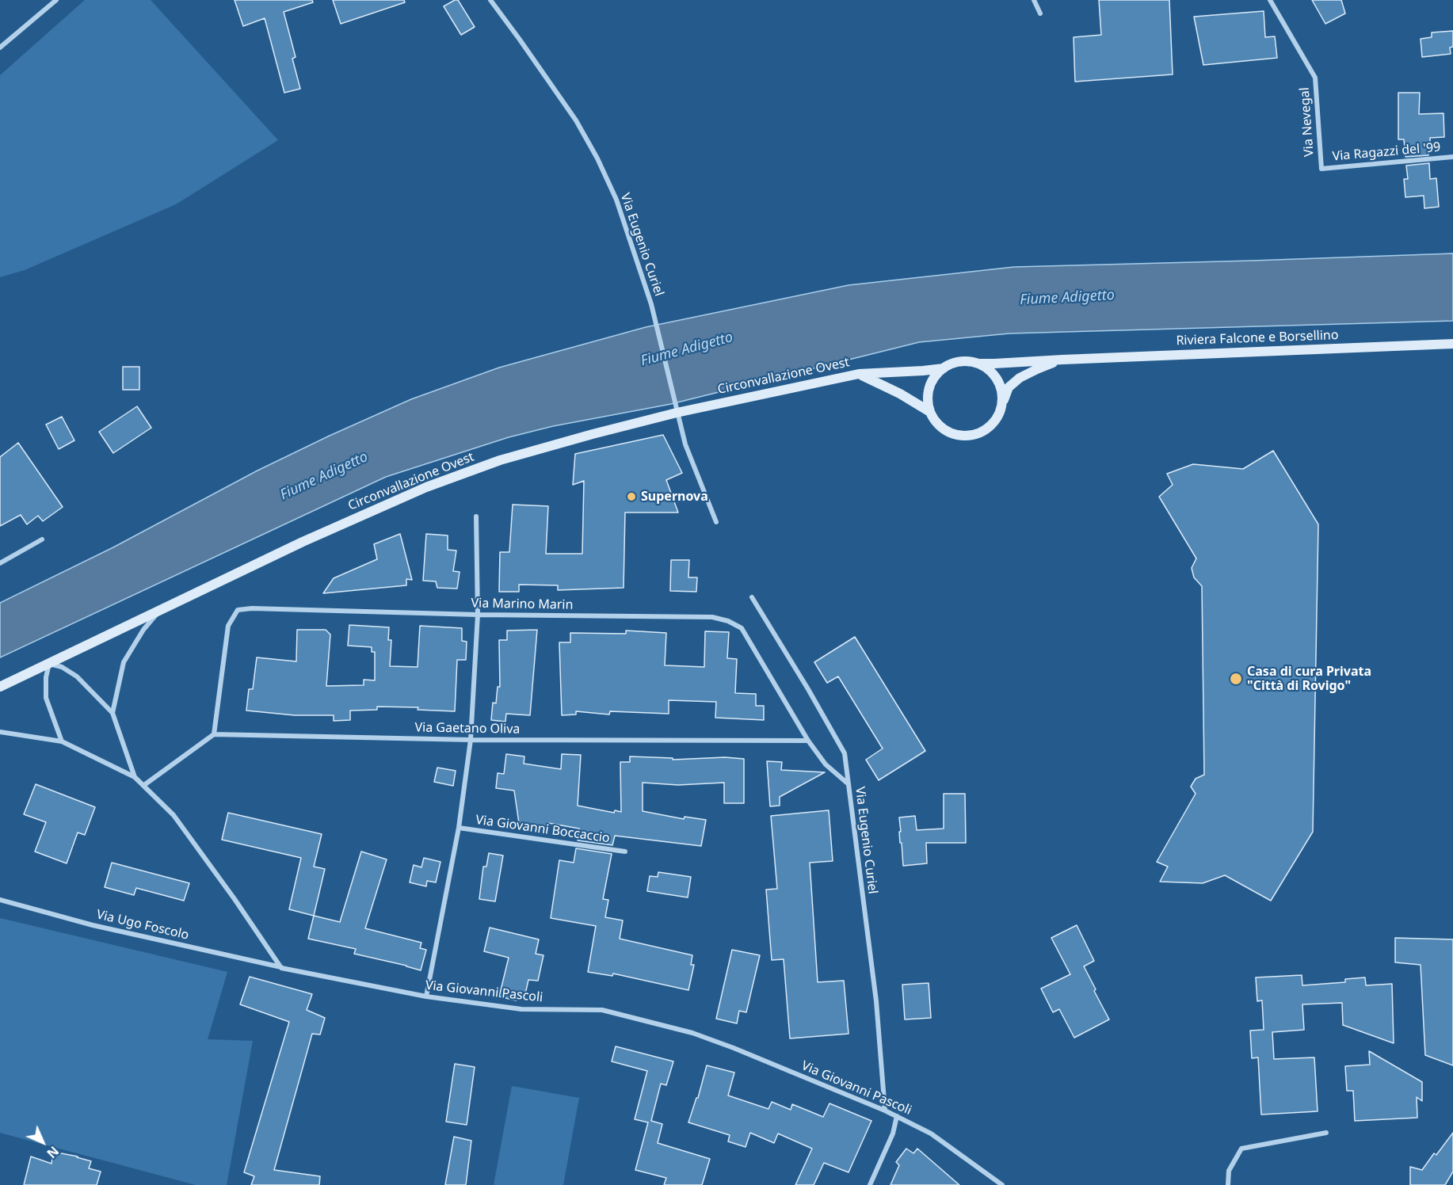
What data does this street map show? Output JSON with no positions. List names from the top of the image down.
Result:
{
  "streets": {
    "main road": ["Riviera Falcone e Borsellino", "Circonvallazione Ovest"],
    "street": [
      "Via Nevegal",
      "Via Ragazzi del '99",
      "Via Eugenio Curiel",
      "Via Marino Marin",
      "Via Gaetano Oliva",
      "Via Giovanni Boccaccio",
      "Via Ugo Foscolo",
      "Via Giovanni Pascoli"
    ]
  },
  "crossings": [
    ["Via Nevegal", "Via Ragazzi del '99"],
    ["Via Eugenio Curiel", "Circonvallazione Ovest"],
    ["Via Eugenio Curiel", "Via Marino Marin"],
    ["Via Eugenio Curiel", "Via Giovanni Pascoli"],
    ["Riviera Falcone e Borsellino", "Circonvallazione Ovest"],
    ["Via Marino Marin", "Via Gaetano Oliva"],
    ["Via Marino Marin", "Via Giovanni Boccaccio"],
    ["Via Gaetano Oliva", "Via Giovanni Boccaccio"],
    ["Via Giovanni Boccaccio", "Via Giovanni Pascoli"],
    ["Via Ugo Foscolo", "Via Giovanni Pascoli"]
  ],
  "water": ["Fiume Adigetto"],
  "places": ["Supernova", "Casa di cura Privata \"Città di Rovigo\""],
  "north": "bottom right"
}
